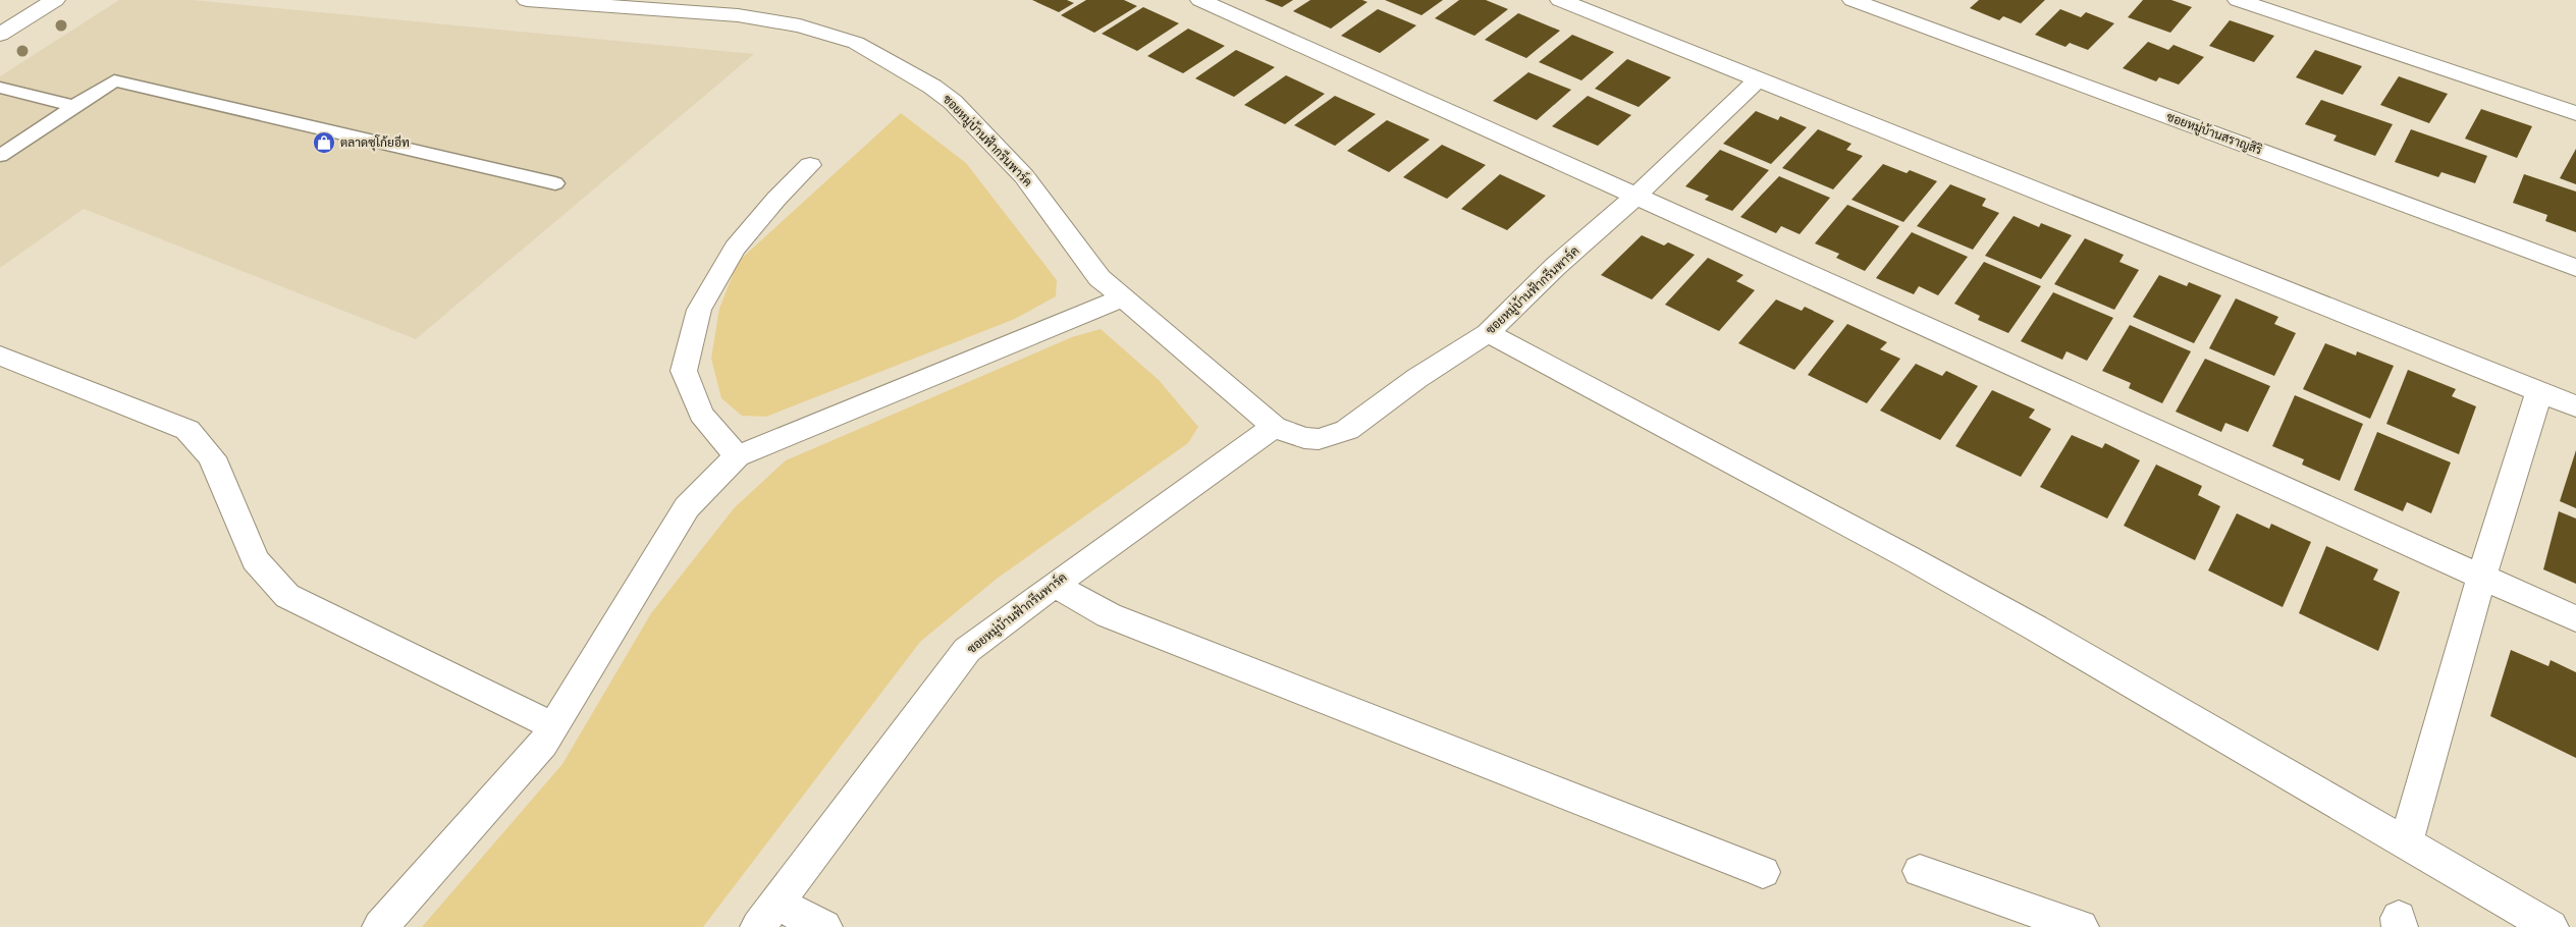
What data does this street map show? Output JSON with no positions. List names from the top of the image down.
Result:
{
  "streets": {
    "street": ["ซอยหมู่บ้านสราญสิริ", "ซอยหมู่บ้านฟ้ากรีนพาร์ค"]
  },
  "places": {
    "shop": ["ตลาดซุโก้ยอีท"]
  }
}
